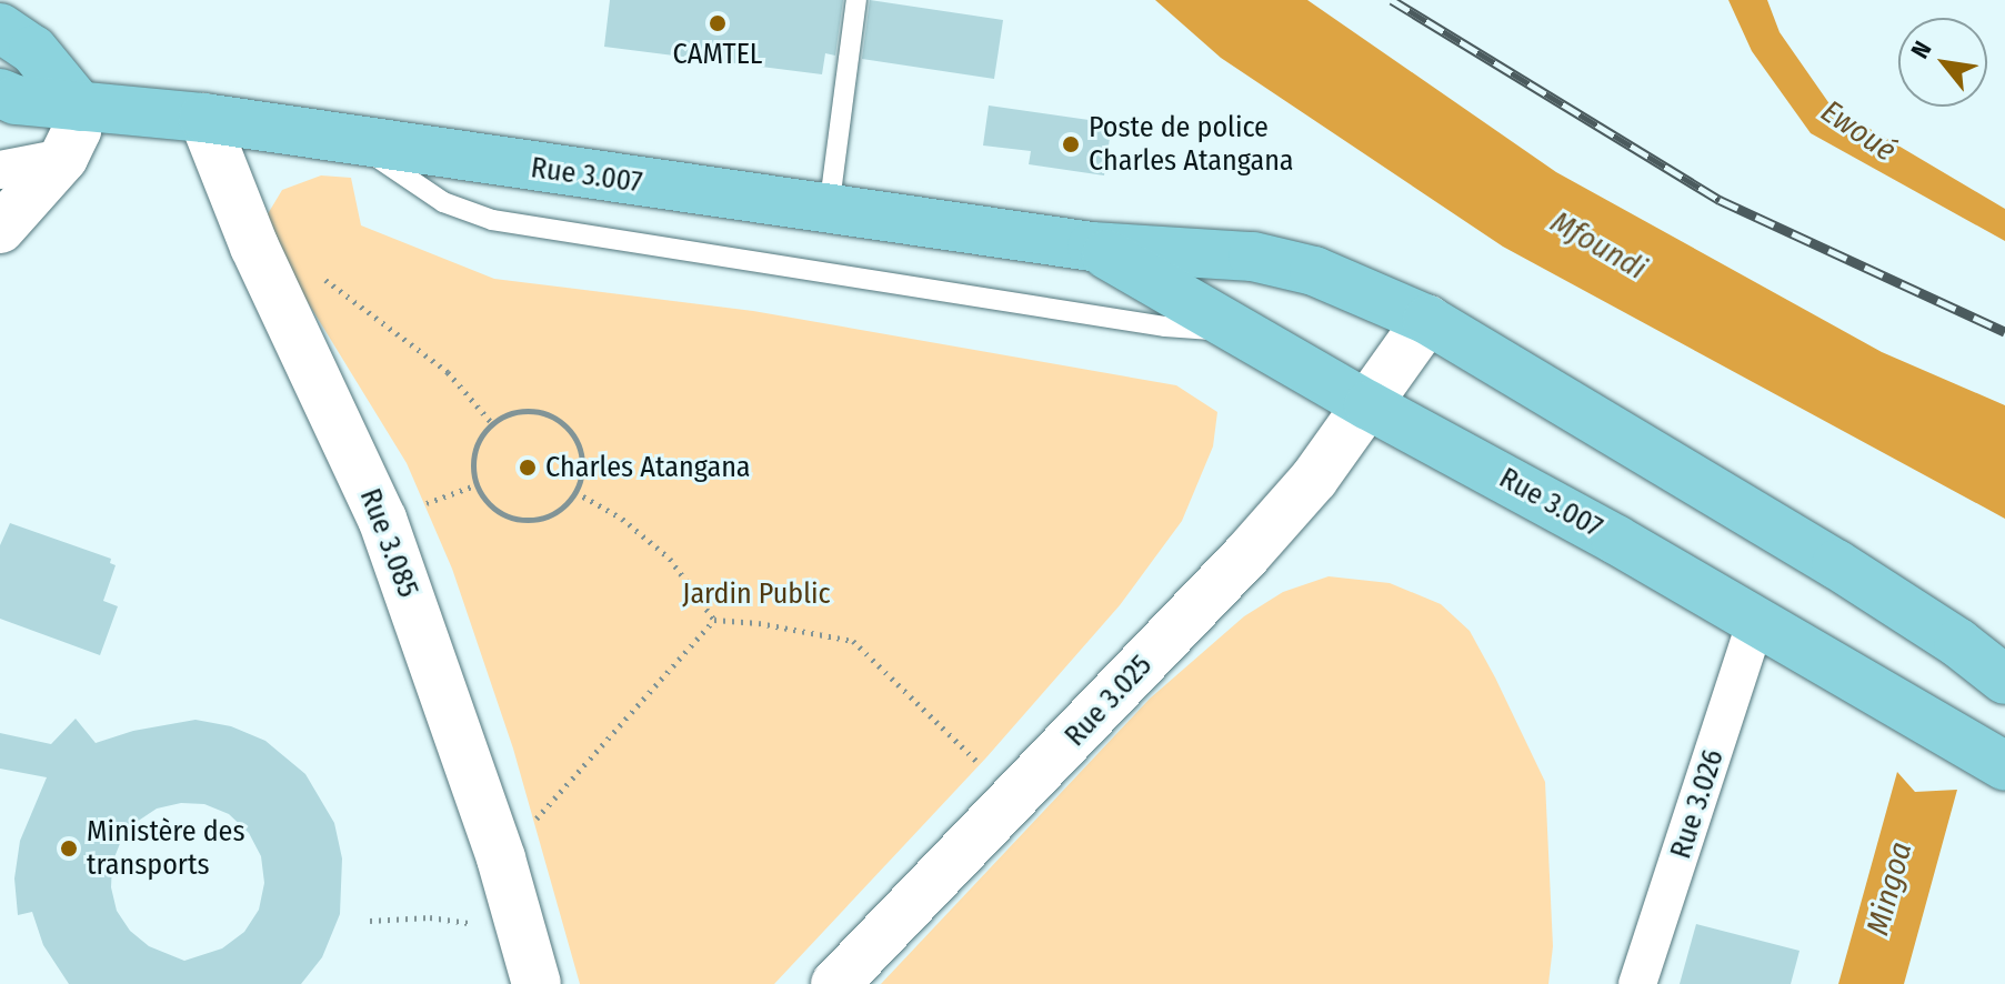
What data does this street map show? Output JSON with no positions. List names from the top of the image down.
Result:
{
  "streets": {
    "main road": ["Rue 3.007"],
    "street": ["Rue 3.085", "Rue 3.025", "Rue 3.026"]
  },
  "crossings": [
    ["Rue 3.007", "Rue 3.085"],
    ["Rue 3.007", "Rue 3.025"],
    ["Rue 3.007", "Rue 3.026"]
  ],
  "water": ["Ewoué", "Mfoundi", "Mingoa"],
  "parks": ["Jardin Public"],
  "places": [
    "CAMTEL",
    "Poste de police Charles Atangana",
    "Charles Atangana",
    "Ministère des transports"
  ],
  "north": "top left"
}
